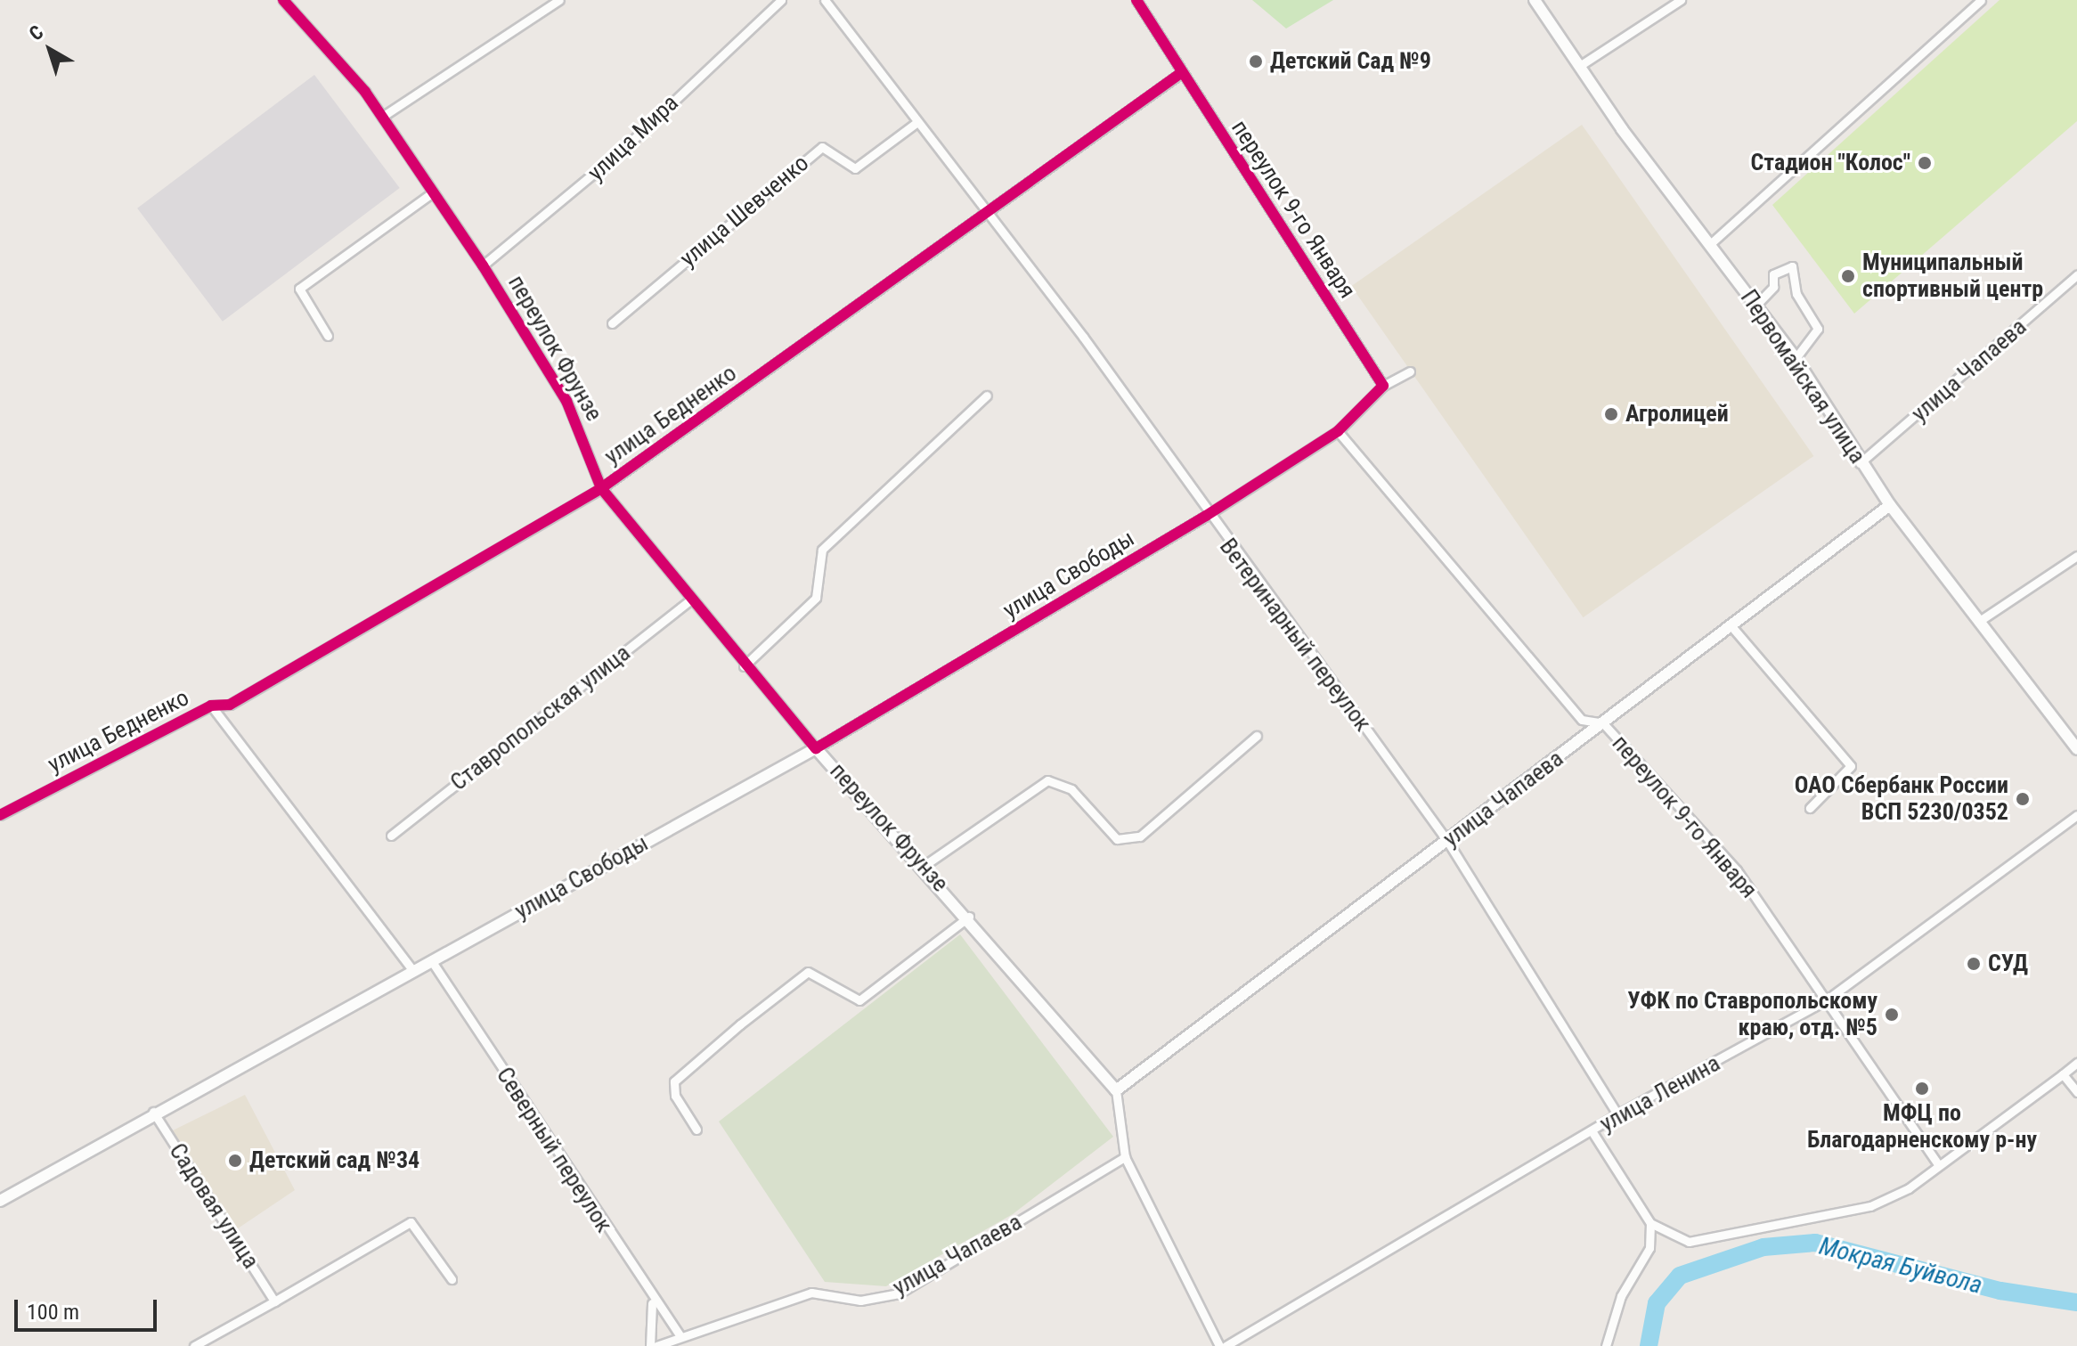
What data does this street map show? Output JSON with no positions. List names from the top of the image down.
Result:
{
  "streets": {
    "main road": [
      "переулок Фрунзе",
      "улица Чапаева",
      "Первомайская улица",
      "улица Свободы"
    ],
    "street": [
      "улица Мира",
      "переулок 9-го Января",
      "улица Шевченко",
      "улица Бедненко",
      "Ветеринарный переулок",
      "Ставропольская улица",
      "улица Ленина",
      "Северный переулок",
      "Садовая улица"
    ]
  },
  "crossings": [
    ["улица Мира", "переулок Фрунзе"],
    ["переулок 9-го Января", "улица Чапаева"],
    ["переулок 9-го Января", "улица Бедненко"],
    ["переулок 9-го Января", "улица Свободы"],
    ["переулок 9-го Января", "улица Ленина"],
    ["улица Шевченко", "Ветеринарный переулок"],
    ["переулок Фрунзе", "улица Чапаева"],
    ["переулок Фрунзе", "улица Бедненко"],
    ["переулок Фрунзе", "улица Свободы"],
    ["переулок Фрунзе", "Ставропольская улица"],
    ["улица Чапаева", "Первомайская улица"],
    ["улица Чапаева", "Ветеринарный переулок"],
    ["улица Чапаева", "Северный переулок"],
    ["улица Бедненко", "Ветеринарный переулок"],
    ["улица Свободы", "Ветеринарный переулок"],
    ["улица Свободы", "Северный переулок"],
    ["улица Свободы", "Садовая улица"],
    ["Ветеринарный переулок", "улица Ленина"]
  ],
  "water": ["Мокрая Буйвола"],
  "places": [
    "Детский Сад №9",
    "Стадион \"Колос\"",
    "Муниципальный спортивный центр",
    "Агролицей",
    "ОАО Сбербанк России ВСП 5230/0352",
    "СУД",
    "УФК по Ставропольскому краю, отд. №5",
    "МФЦ по Благодарненскому р-ну",
    "Детский сад №34"
  ],
  "scale_bar": "100 m",
  "north": "top left"
}
